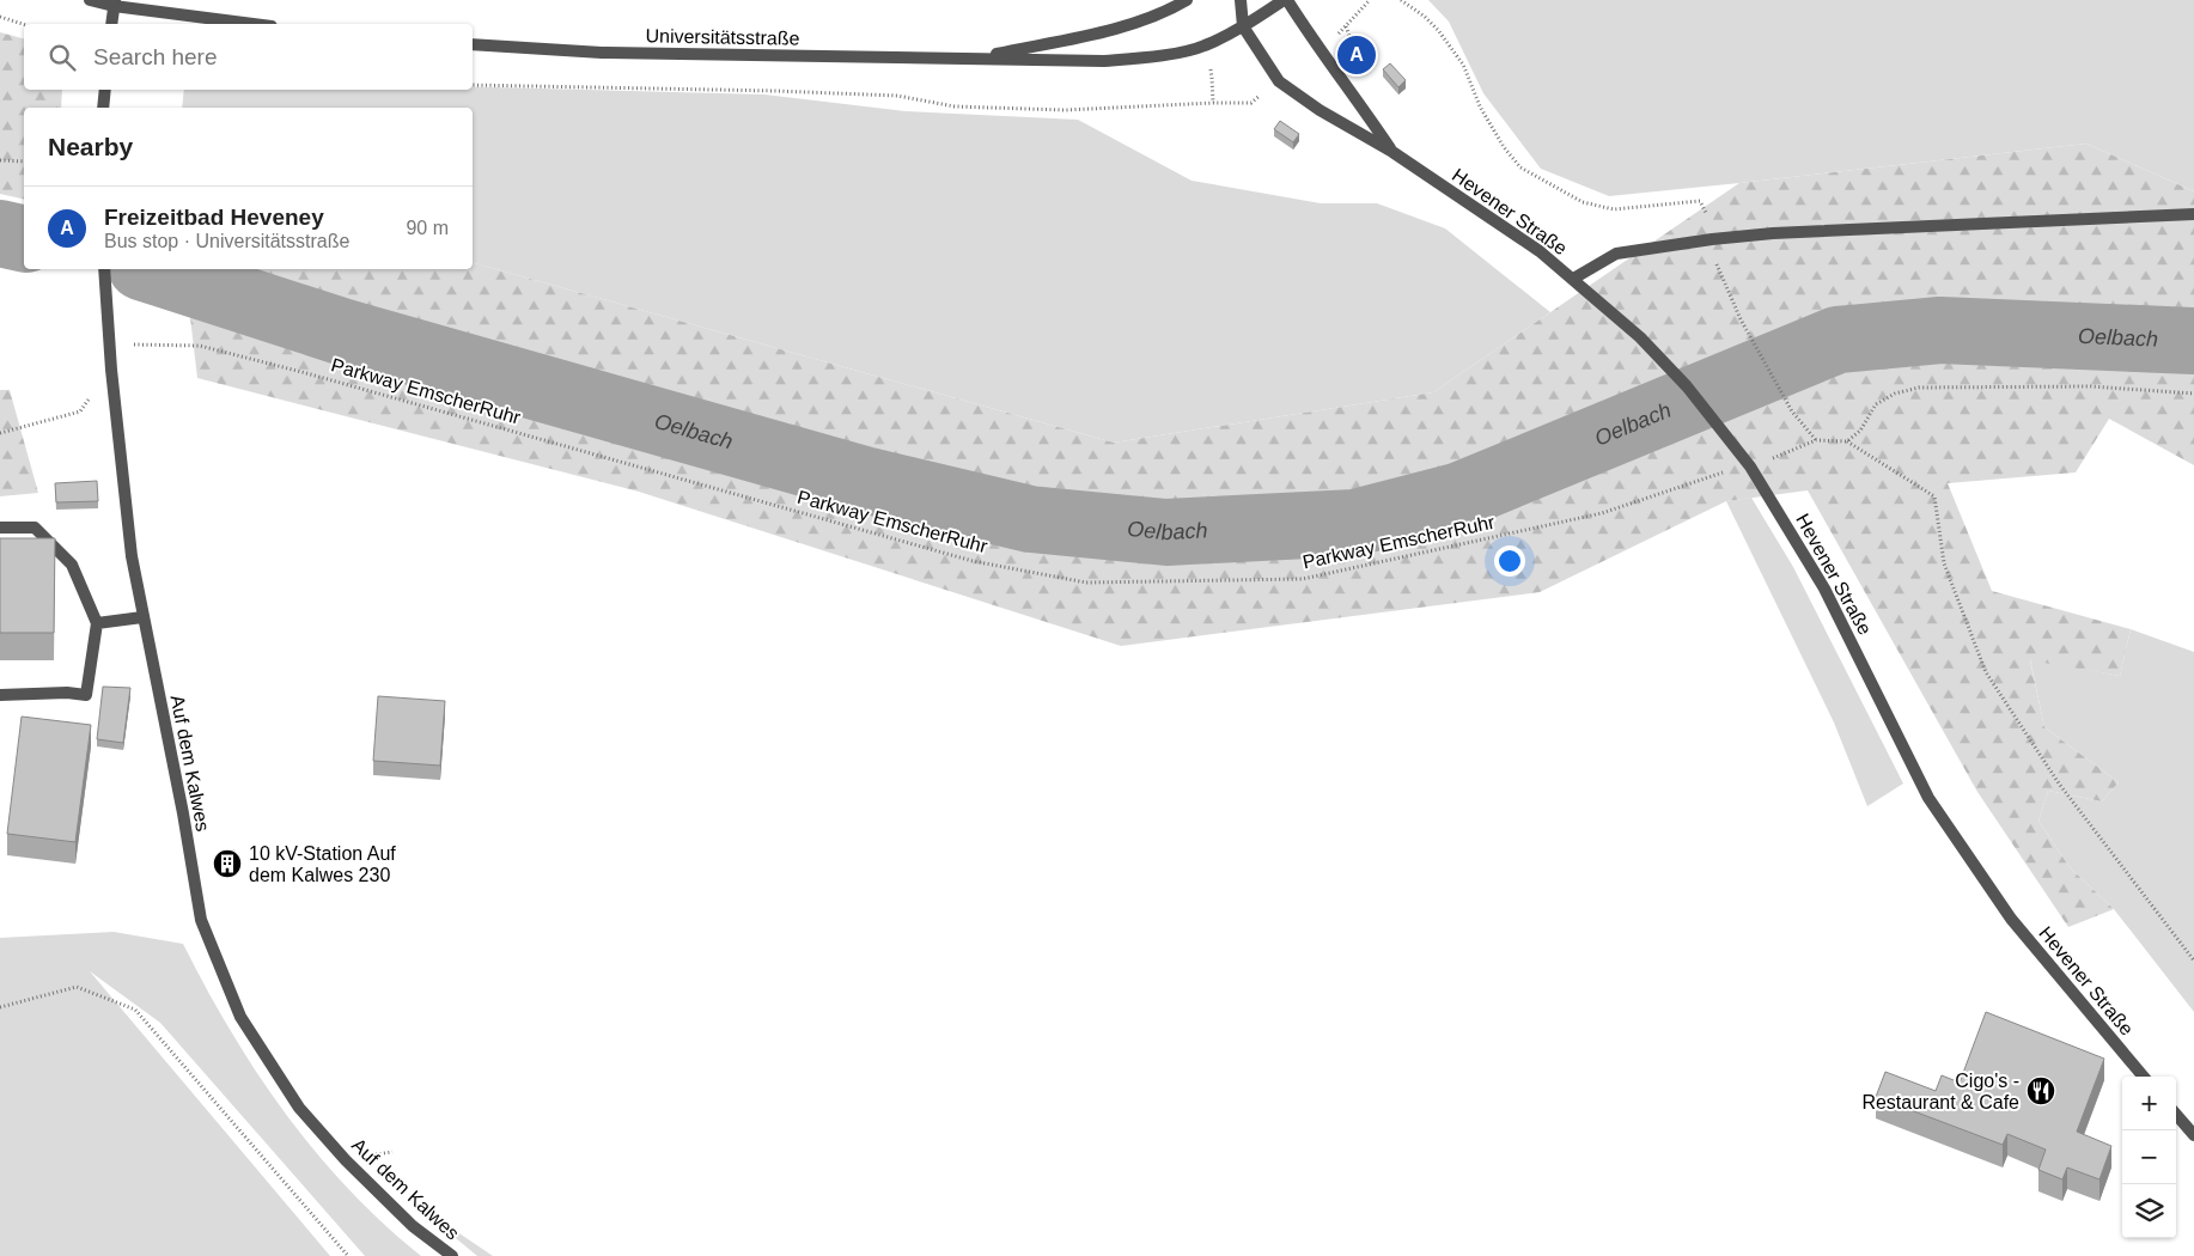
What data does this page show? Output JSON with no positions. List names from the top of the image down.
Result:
{
  "streets": {
    "street": ["Universitätsstraße", "Hevener Straße", "Auf dem Kalwes"],
    "path": ["Parkway EmscherRuhr"]
  },
  "crossings": [
    ["Hevener Straße", "Parkway EmscherRuhr"],
    ["Parkway EmscherRuhr", "Auf dem Kalwes"]
  ],
  "water": ["Oelbach"],
  "places": {
    "building": ["10 kV-Station Auf dem Kalwes 230"],
    "restaurant": ["Cigo's - Restaurant & Cafe"]
  },
  "page": {
    "search": "Search here",
    "pins": "A",
    "heading": "Nearby",
    "list": [
      {
        "mark": "A",
        "name": "Freizeitbad Heveney",
        "note": "Bus stop · Universitätsstraße",
        "value": "90 m"
      }
    ],
    "map_buttons": ["+", "−"]
  }
}
